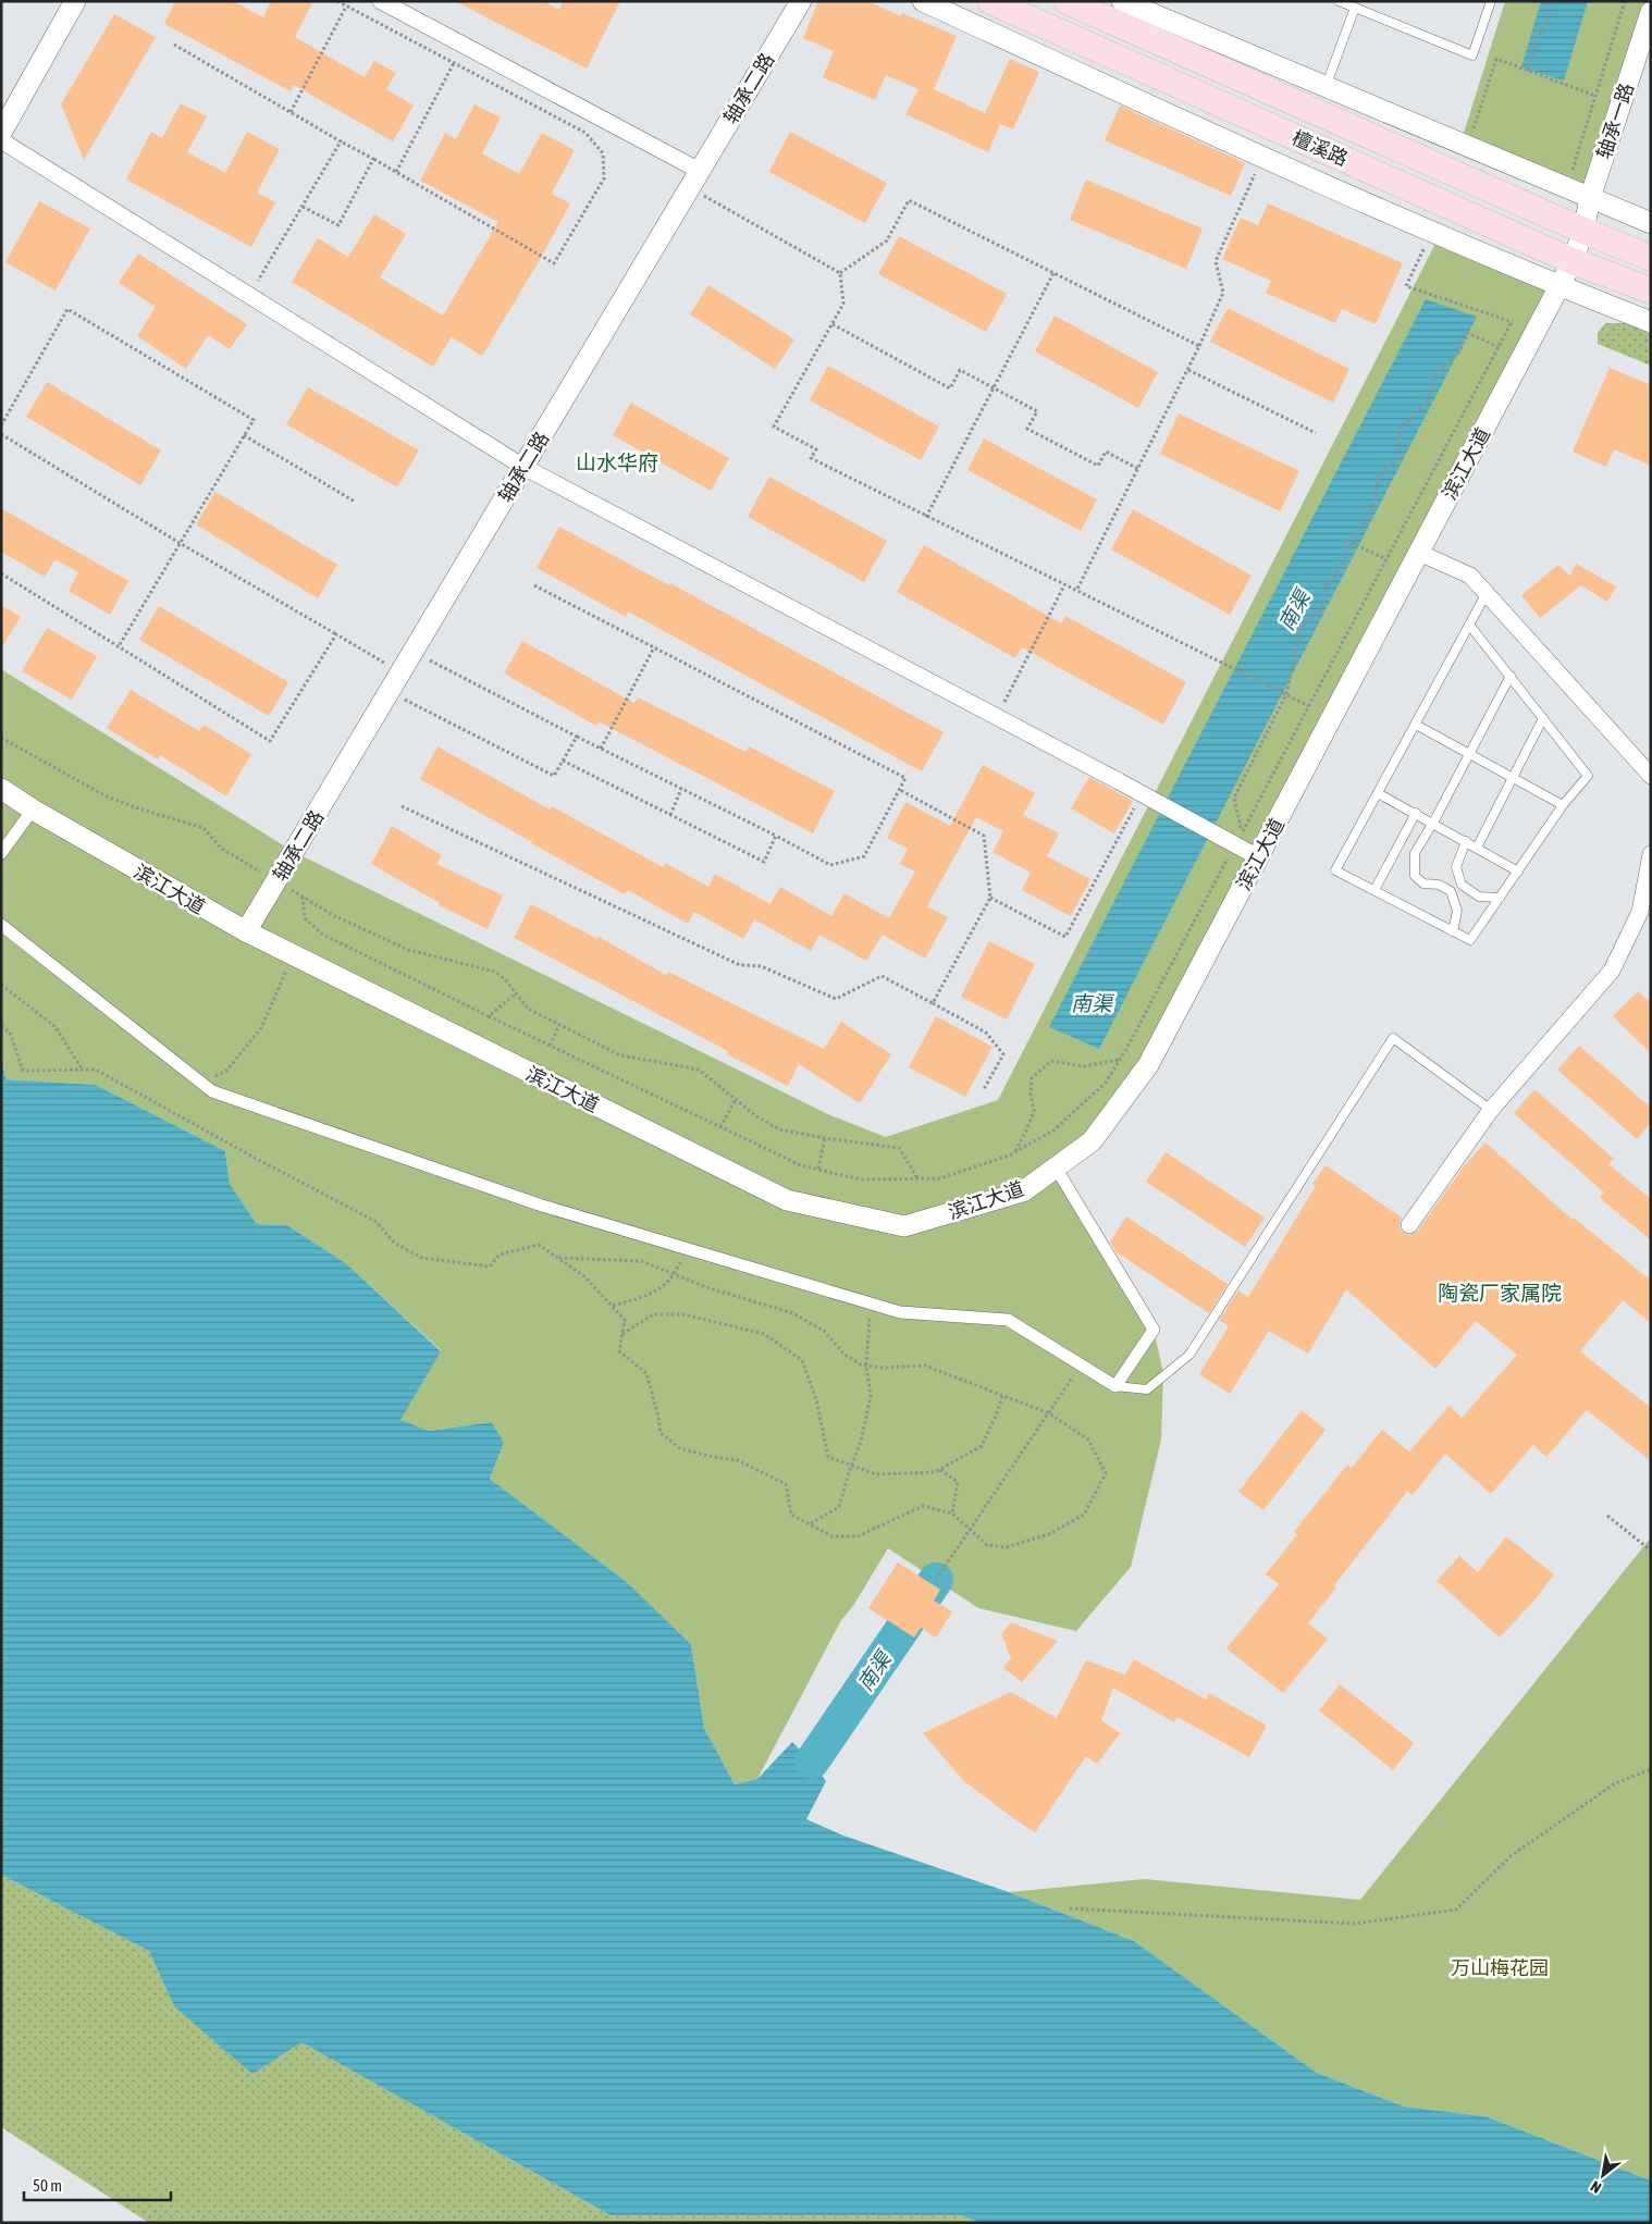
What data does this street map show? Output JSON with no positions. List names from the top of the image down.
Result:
{
  "streets": {
    "main road": ["檀溪路"],
    "street": ["轴承二路", "轴承一路", "滨江大道"]
  },
  "crossings": [
    ["轴承二路", "滨江大道"],
    ["轴承一路", "檀溪路"],
    ["轴承一路", "滨江大道"],
    ["檀溪路", "滨江大道"]
  ],
  "districts": ["山水华府", "陶瓷厂家属院"],
  "water": ["南渠"],
  "parks": ["万山梅花园"],
  "scale_bar": "50 m",
  "north": "bottom left"
}
